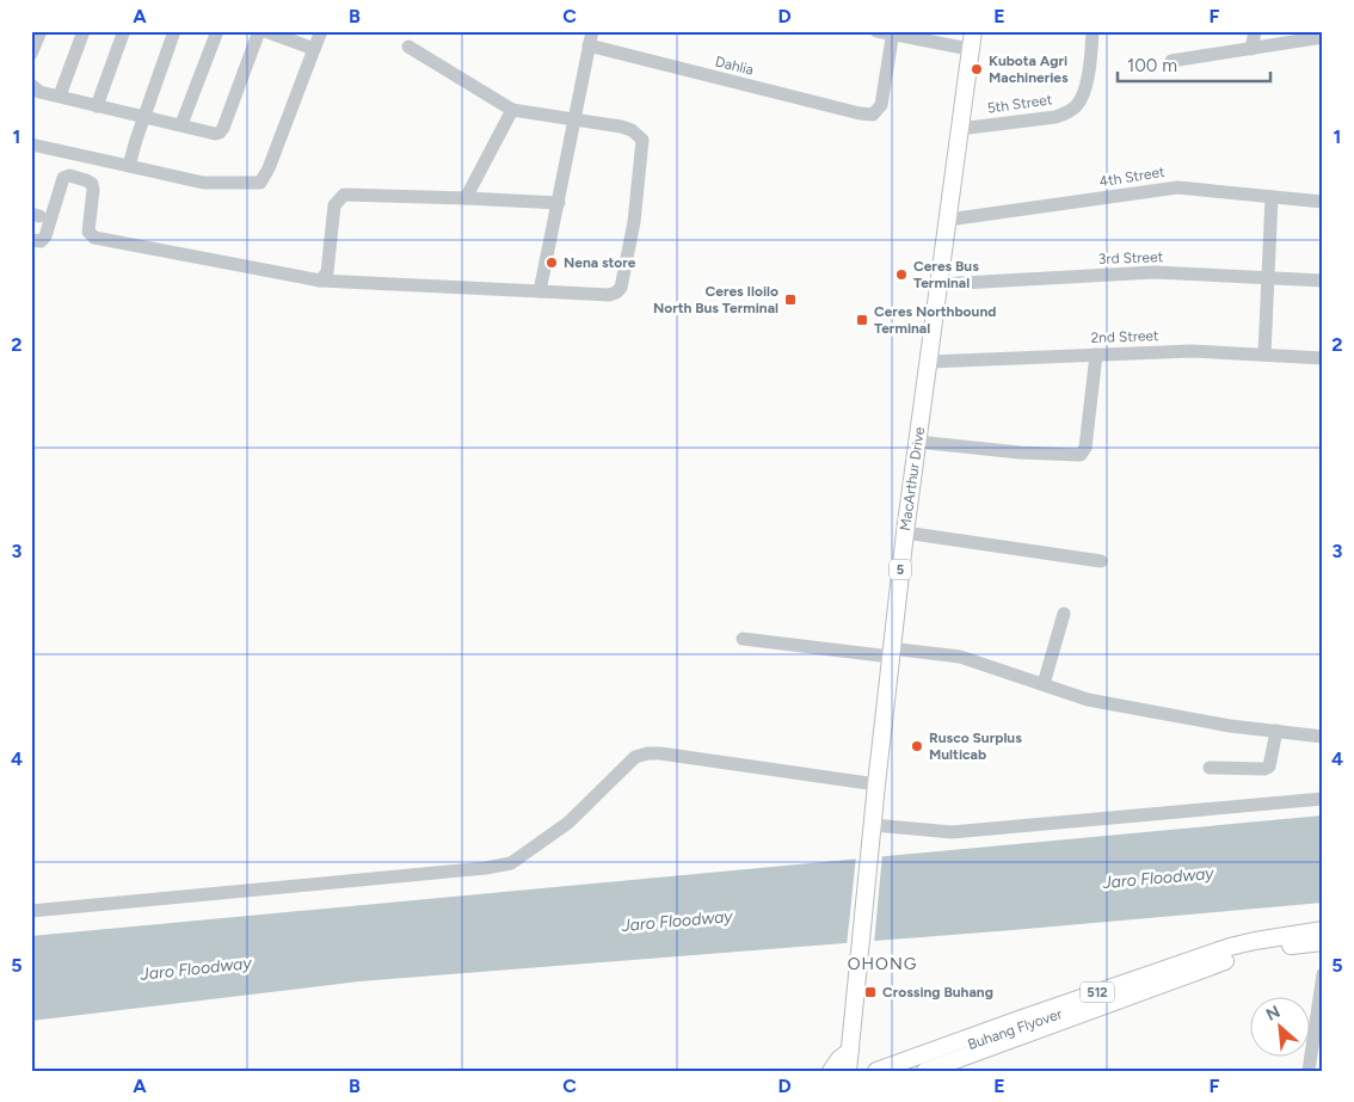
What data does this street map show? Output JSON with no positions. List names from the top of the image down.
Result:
{
  "streets": {
    "main road": [
      "MacArthur Drive",
      "5",
      "512",
      "Buhang Flyover"
    ],
    "street": [
      "Dahlia",
      "5th Street",
      "4th Street",
      "3rd Street",
      "2nd Street"
    ]
  },
  "crossings": [
    ["5th Street", "MacArthur Drive"],
    ["4th Street", "MacArthur Drive"],
    ["3rd Street", "MacArthur Drive"],
    ["2nd Street", "MacArthur Drive"],
    ["512", "Buhang Flyover"]
  ],
  "districts": ["OHONG"],
  "water": ["Jaro Floodway"],
  "places": {
    "other": [
      "Kubota Agri Machineries",
      "Nena store",
      "Ceres Bus Terminal",
      "Rusco Surplus Multicab"
    ],
    "transit": ["Ceres Iloilo North Bus Terminal", "Ceres Northbound Terminal", "Crossing Buhang"]
  },
  "scale_bar": "100 m",
  "north": "top left",
  "grid": {
    "columns": [
      "A",
      "B",
      "C",
      "D",
      "E",
      "F"
    ],
    "rows": [
      "1",
      "2",
      "3",
      "4",
      "5"
    ]
  }
}
